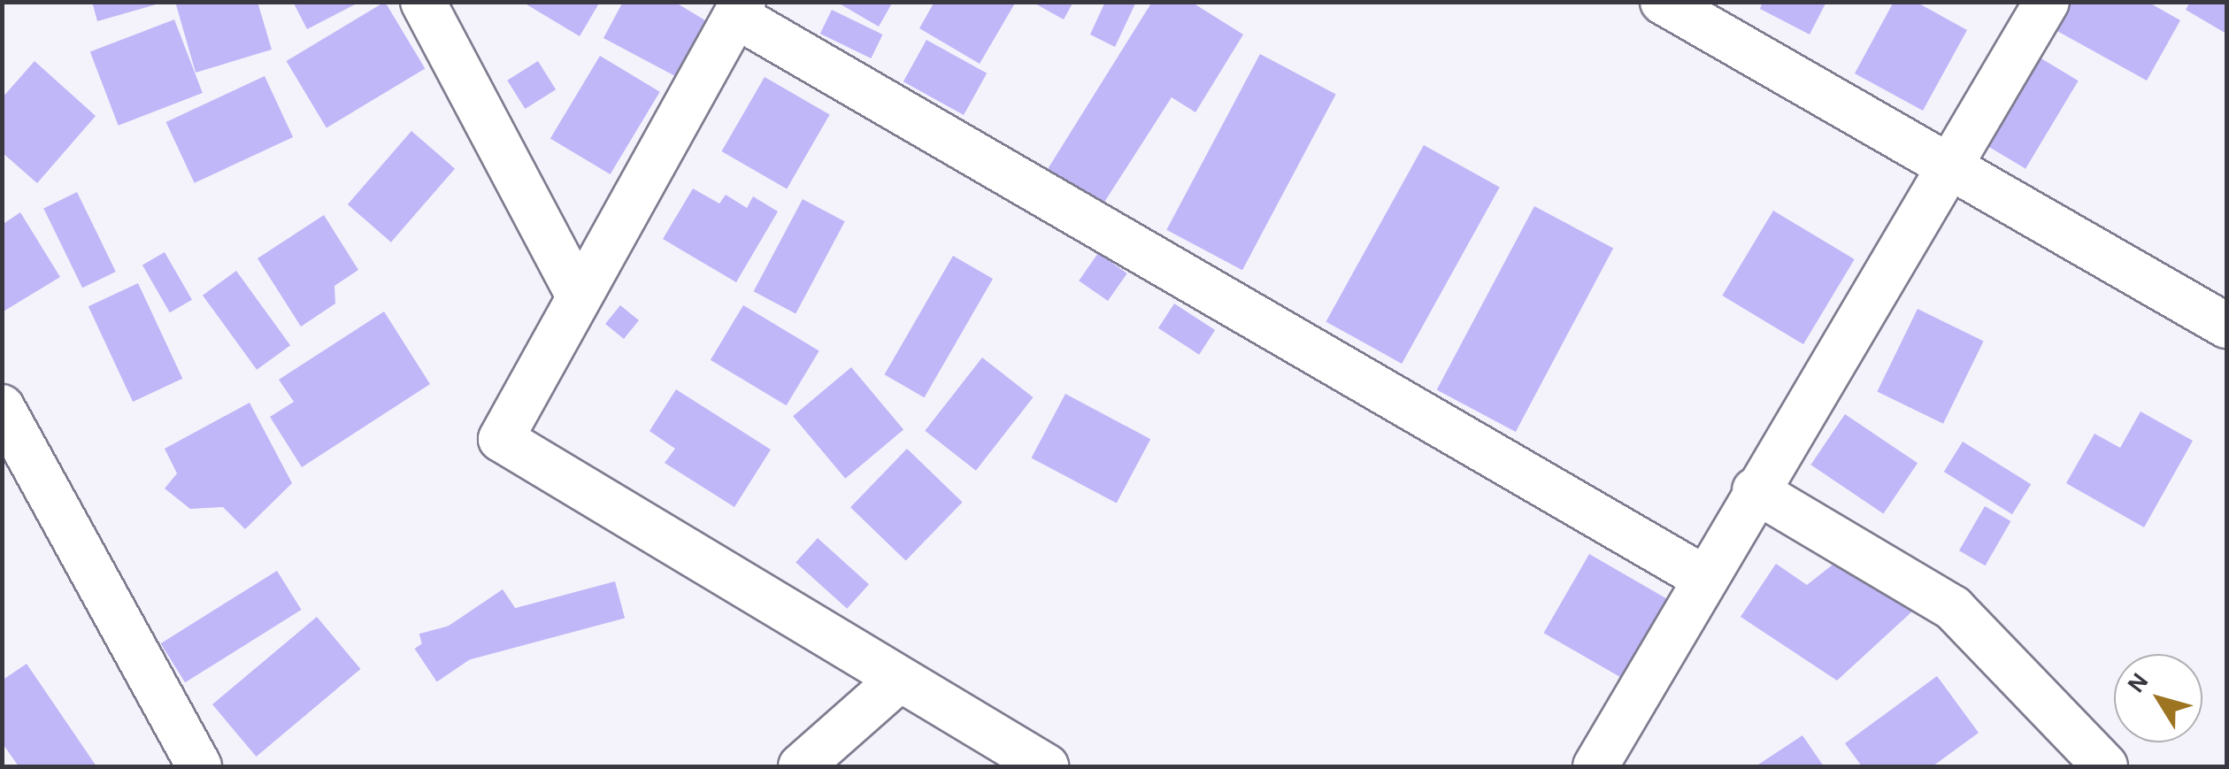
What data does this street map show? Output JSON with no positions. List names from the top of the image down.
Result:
{
  "north": "top left"
}
